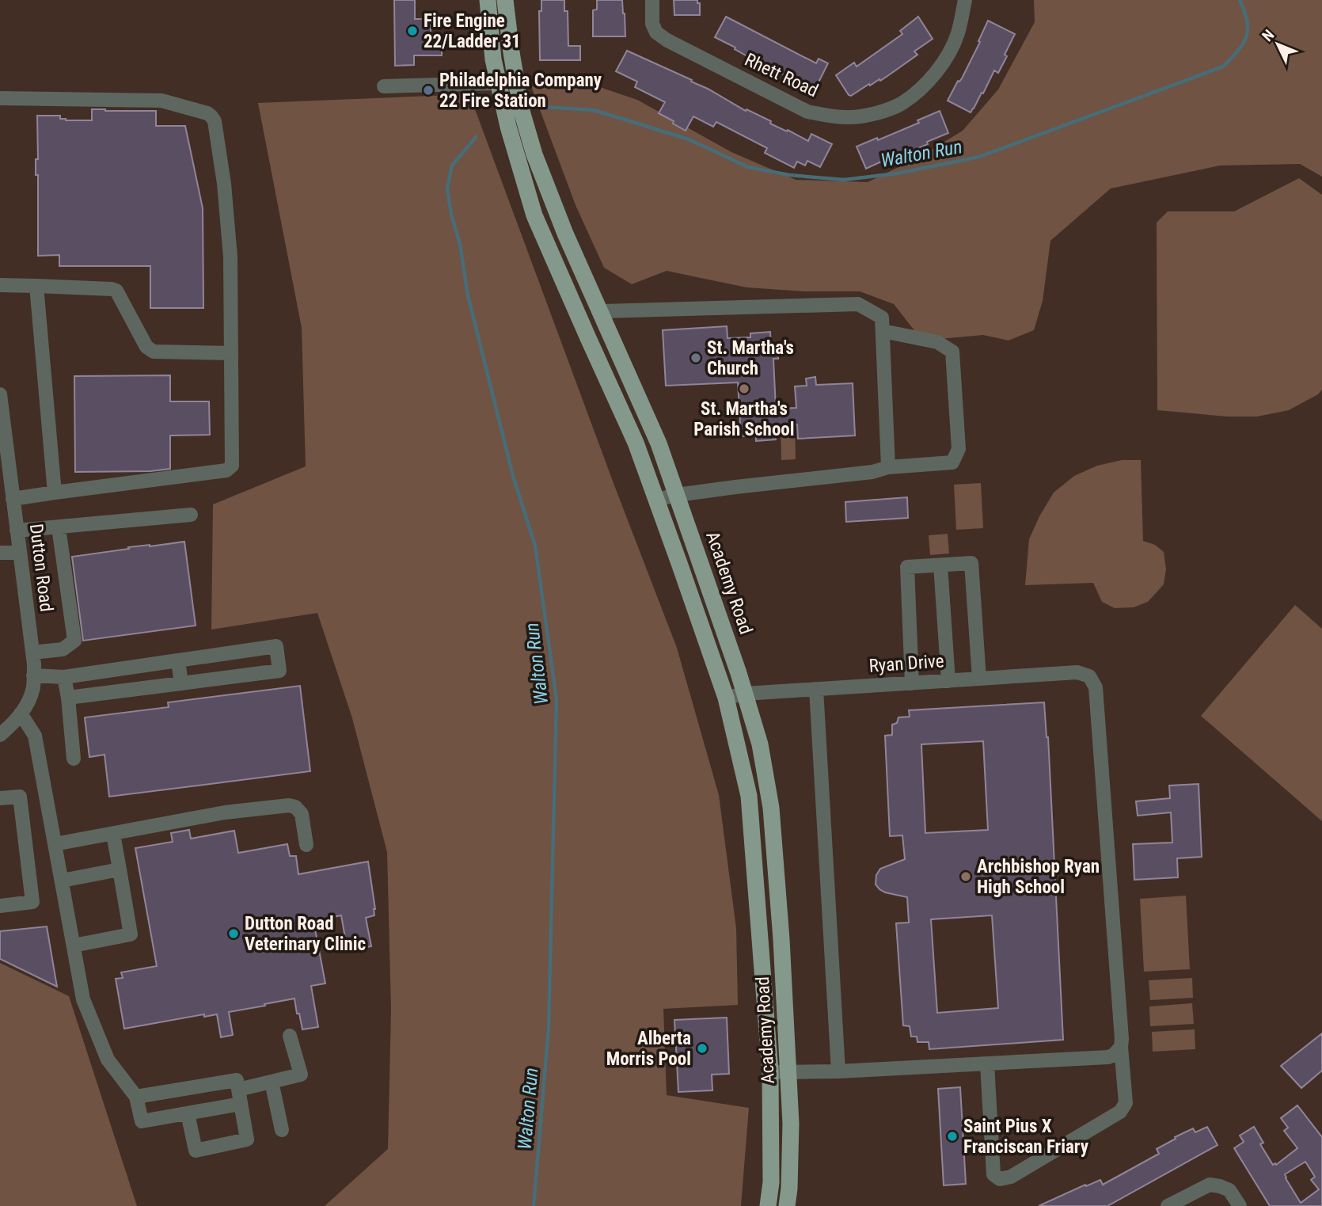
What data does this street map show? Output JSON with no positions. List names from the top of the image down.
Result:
{
  "streets": {
    "main road": ["Academy Road"],
    "street": ["Rhett Road", "Dutton Road", "Ryan Drive"]
  },
  "crossings": [
    ["Academy Road", "Ryan Drive"]
  ],
  "water": ["Walton Run"],
  "places": [
    "Fire Engine 22/Ladder 31",
    "Philadelphia Company 22 Fire Station",
    "St. Martha's Church",
    "St. Martha's Parish School",
    "Archbishop Ryan High School",
    "Dutton Road Veterinary Clinic",
    "Alberta Morris Pool",
    "Saint Pius X Franciscan Friary"
  ],
  "north": "top left"
}
